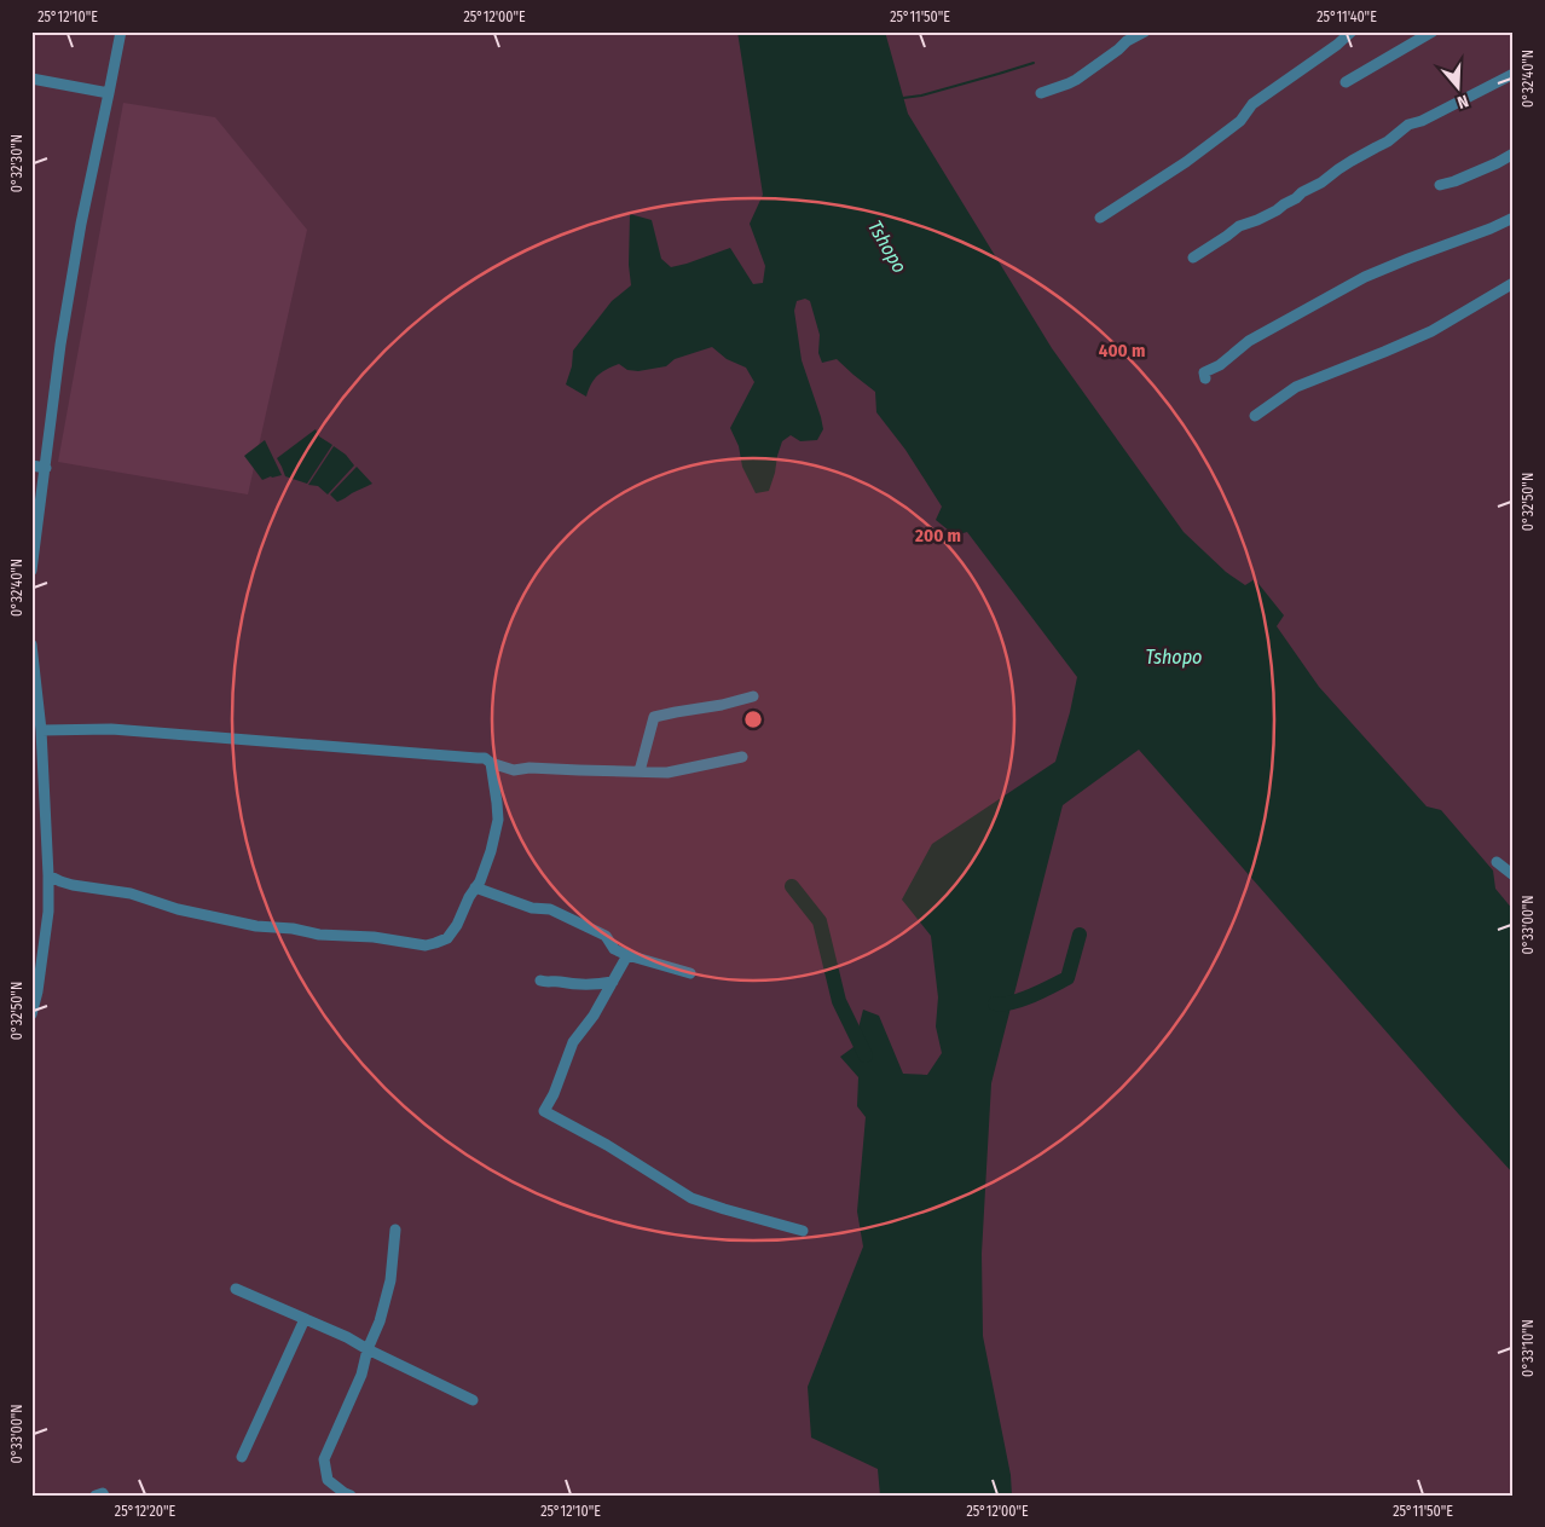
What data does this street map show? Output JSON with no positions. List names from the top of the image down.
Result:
{
  "water": ["Tshopo"],
  "north": "bottom",
  "coordinates": [
    "25°12'10\"E",
    "25°12'00\"E",
    "25°11'50\"E",
    "25°11'40\"E",
    "0°32'40\"N",
    "0°32'30\"N",
    "0°32'50\"N",
    "0°33'00\"N",
    "0°33'10\"N",
    "25°12'20\"E"
  ],
  "rings": ["400 m", "200 m"]
}
